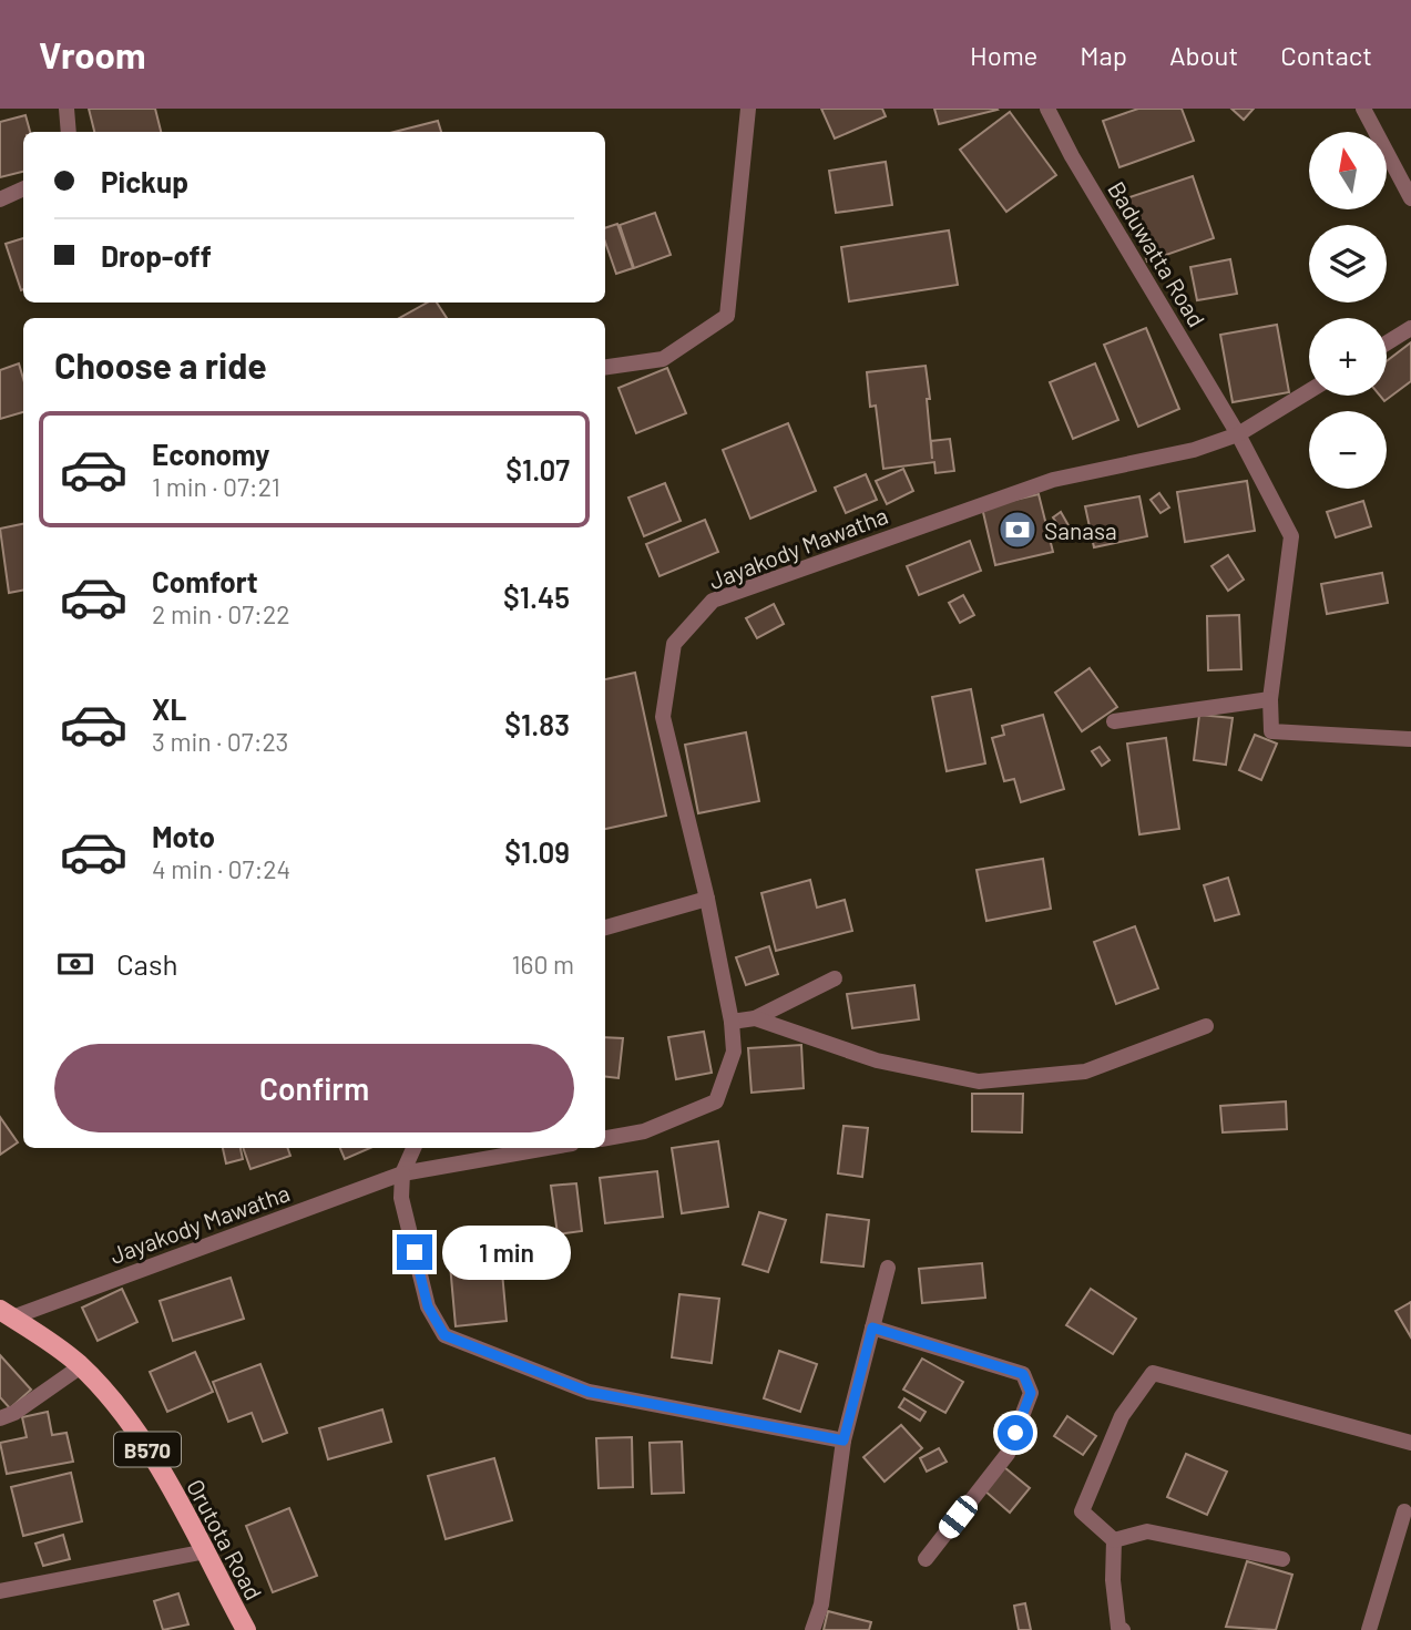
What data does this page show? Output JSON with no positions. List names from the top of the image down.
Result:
{
  "streets": {
    "main road": ["B570", "Orutota Road"],
    "street": ["Baduwatta Road", "Jayakody Mawatha"]
  },
  "crossings": [
    ["Baduwatta Road", "Jayakody Mawatha"],
    ["Jayakody Mawatha", "Orutota Road"]
  ],
  "places": {
    "bank": ["Sanasa"]
  },
  "north": "top",
  "page": {
    "header": "Vroom",
    "nav": [
      "Home",
      "Map",
      "About",
      "Contact"
    ],
    "map_buttons": ["+", "−"],
    "banner": ["Pickup", "Drop-off"],
    "heading": "Choose a ride",
    "list": [
      {
        "name": "Economy",
        "note": "1 min · 07:21",
        "value": "$1.07"
      },
      {
        "name": "Comfort",
        "note": "2 min · 07:22",
        "value": "$1.45"
      },
      {
        "name": "XL",
        "note": "3 min · 07:23",
        "value": "$1.83"
      },
      {
        "name": "Moto",
        "note": "4 min · 07:24",
        "value": "$1.09"
      }
    ],
    "pay": ["Cash", "160 m"],
    "buttons": "Confirm",
    "bubble": "1 min"
  }
}
